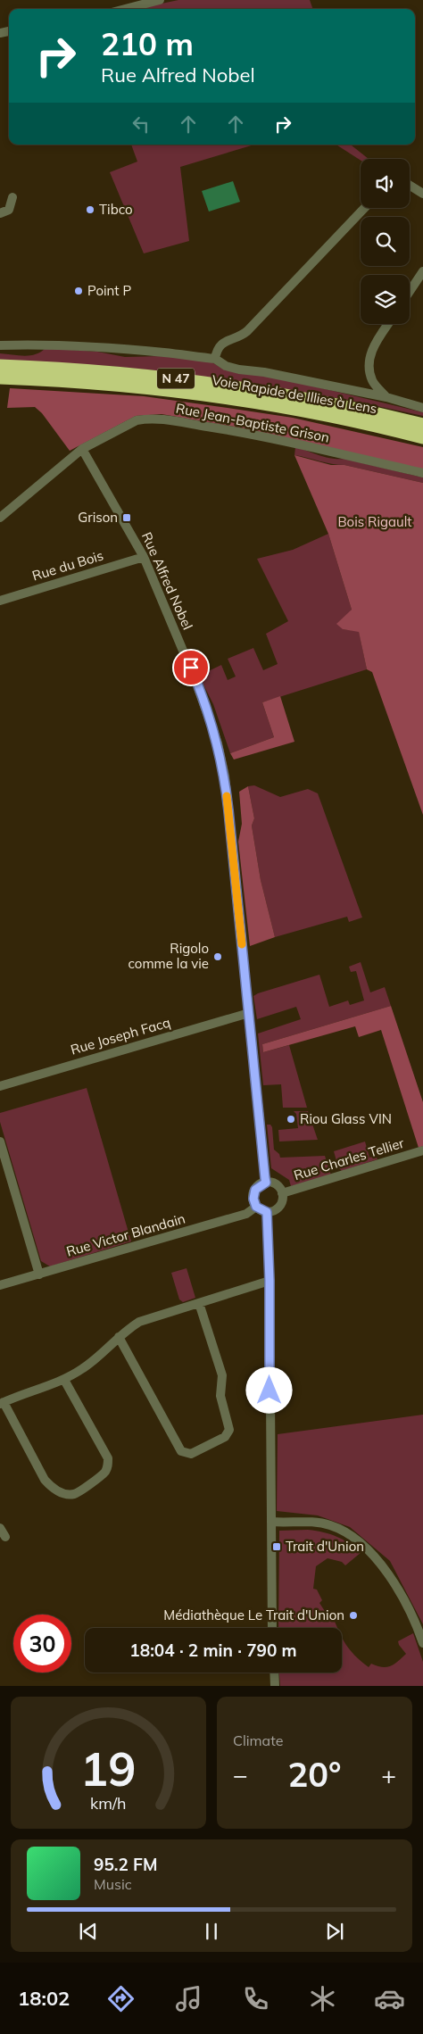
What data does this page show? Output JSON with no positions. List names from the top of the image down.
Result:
{
  "streets": {
    "highway": ["N 47", "Voie Rapide de Illies à Lens"],
    "street": [
      "Rue Jean-Baptiste Grison",
      "Rue du Bois",
      "Rue Alfred Nobel",
      "Rue Joseph Facq",
      "Rue Charles Tellier",
      "Rue Victor Blandain"
    ]
  },
  "crossings": [
    ["Rue Jean-Baptiste Grison", "Rue Alfred Nobel"],
    ["Rue du Bois", "Rue Alfred Nobel"],
    ["Rue Alfred Nobel", "Rue Joseph Facq"],
    ["Rue Alfred Nobel", "Rue Charles Tellier"],
    ["Rue Alfred Nobel", "Rue Victor Blandain"],
    ["Rue Charles Tellier", "Rue Victor Blandain"]
  ],
  "parks": ["Bois Rigault"],
  "places": {
    "other": [
      "Tibco",
      "Point P",
      "Rigolo comme la vie",
      "Riou Glass VIN",
      "Médiathèque Le Trait d'Union"
    ],
    "transit": ["Grison", "Trait d'Union"]
  },
  "page": {
    "turn": ["210 m", "Rue Alfred Nobel"],
    "limit": "30",
    "trip": "18:04 · 2 min · 790 m",
    "tile": "Climate",
    "heat": ["−", "20°", "+"],
    "song": ["95.2 FM", "Music"],
    "tabs": "18:02",
    "gauge": ["19", "km/h"]
  }
}
